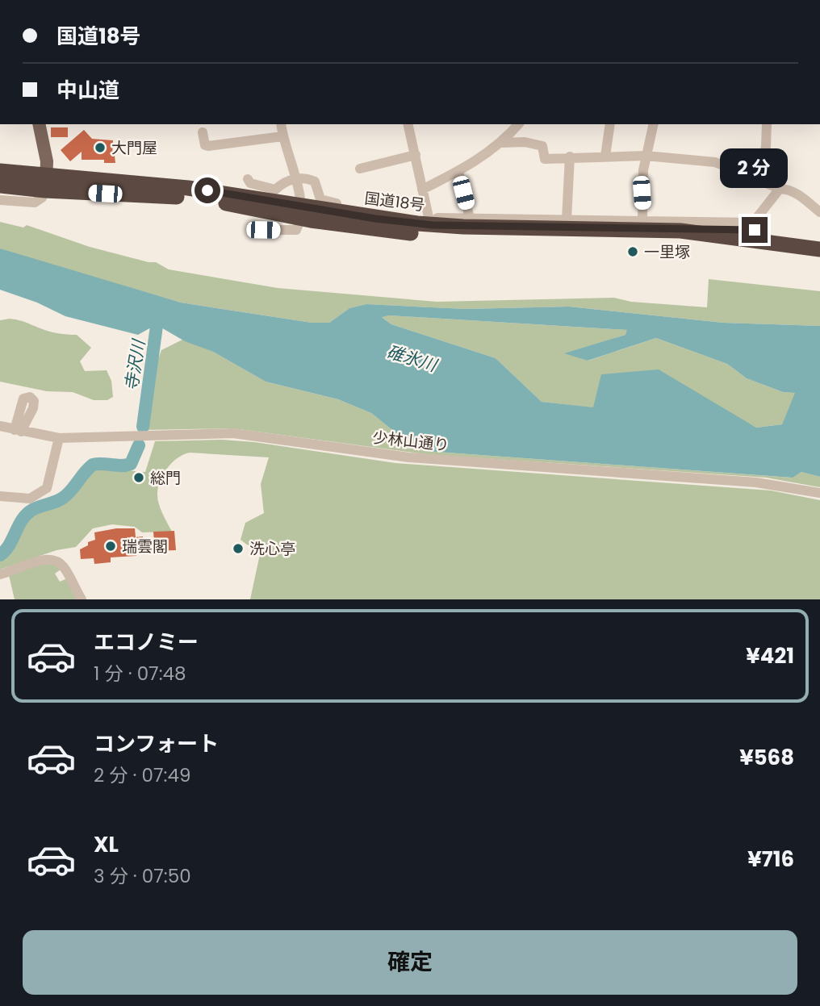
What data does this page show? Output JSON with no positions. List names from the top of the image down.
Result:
{
  "streets": {
    "highway": ["国道18号"],
    "street": ["少林山通り"]
  },
  "water": ["碓氷川", "寺沢川"],
  "places": [
    "大門屋",
    "一里塚",
    "総門",
    "瑞雲閣",
    "洗心亭"
  ],
  "page": {
    "banner": ["国道18号", "中山道"],
    "bubble": "2 分",
    "list": [
      {
        "name": "エコノミー",
        "note": "1 分 · 07:48",
        "value": "¥421"
      },
      {
        "name": "コンフォート",
        "note": "2 分 · 07:49",
        "value": "¥568"
      },
      {
        "name": "XL",
        "note": "3 分 · 07:50",
        "value": "¥716"
      }
    ],
    "buttons": "確定"
  }
}
